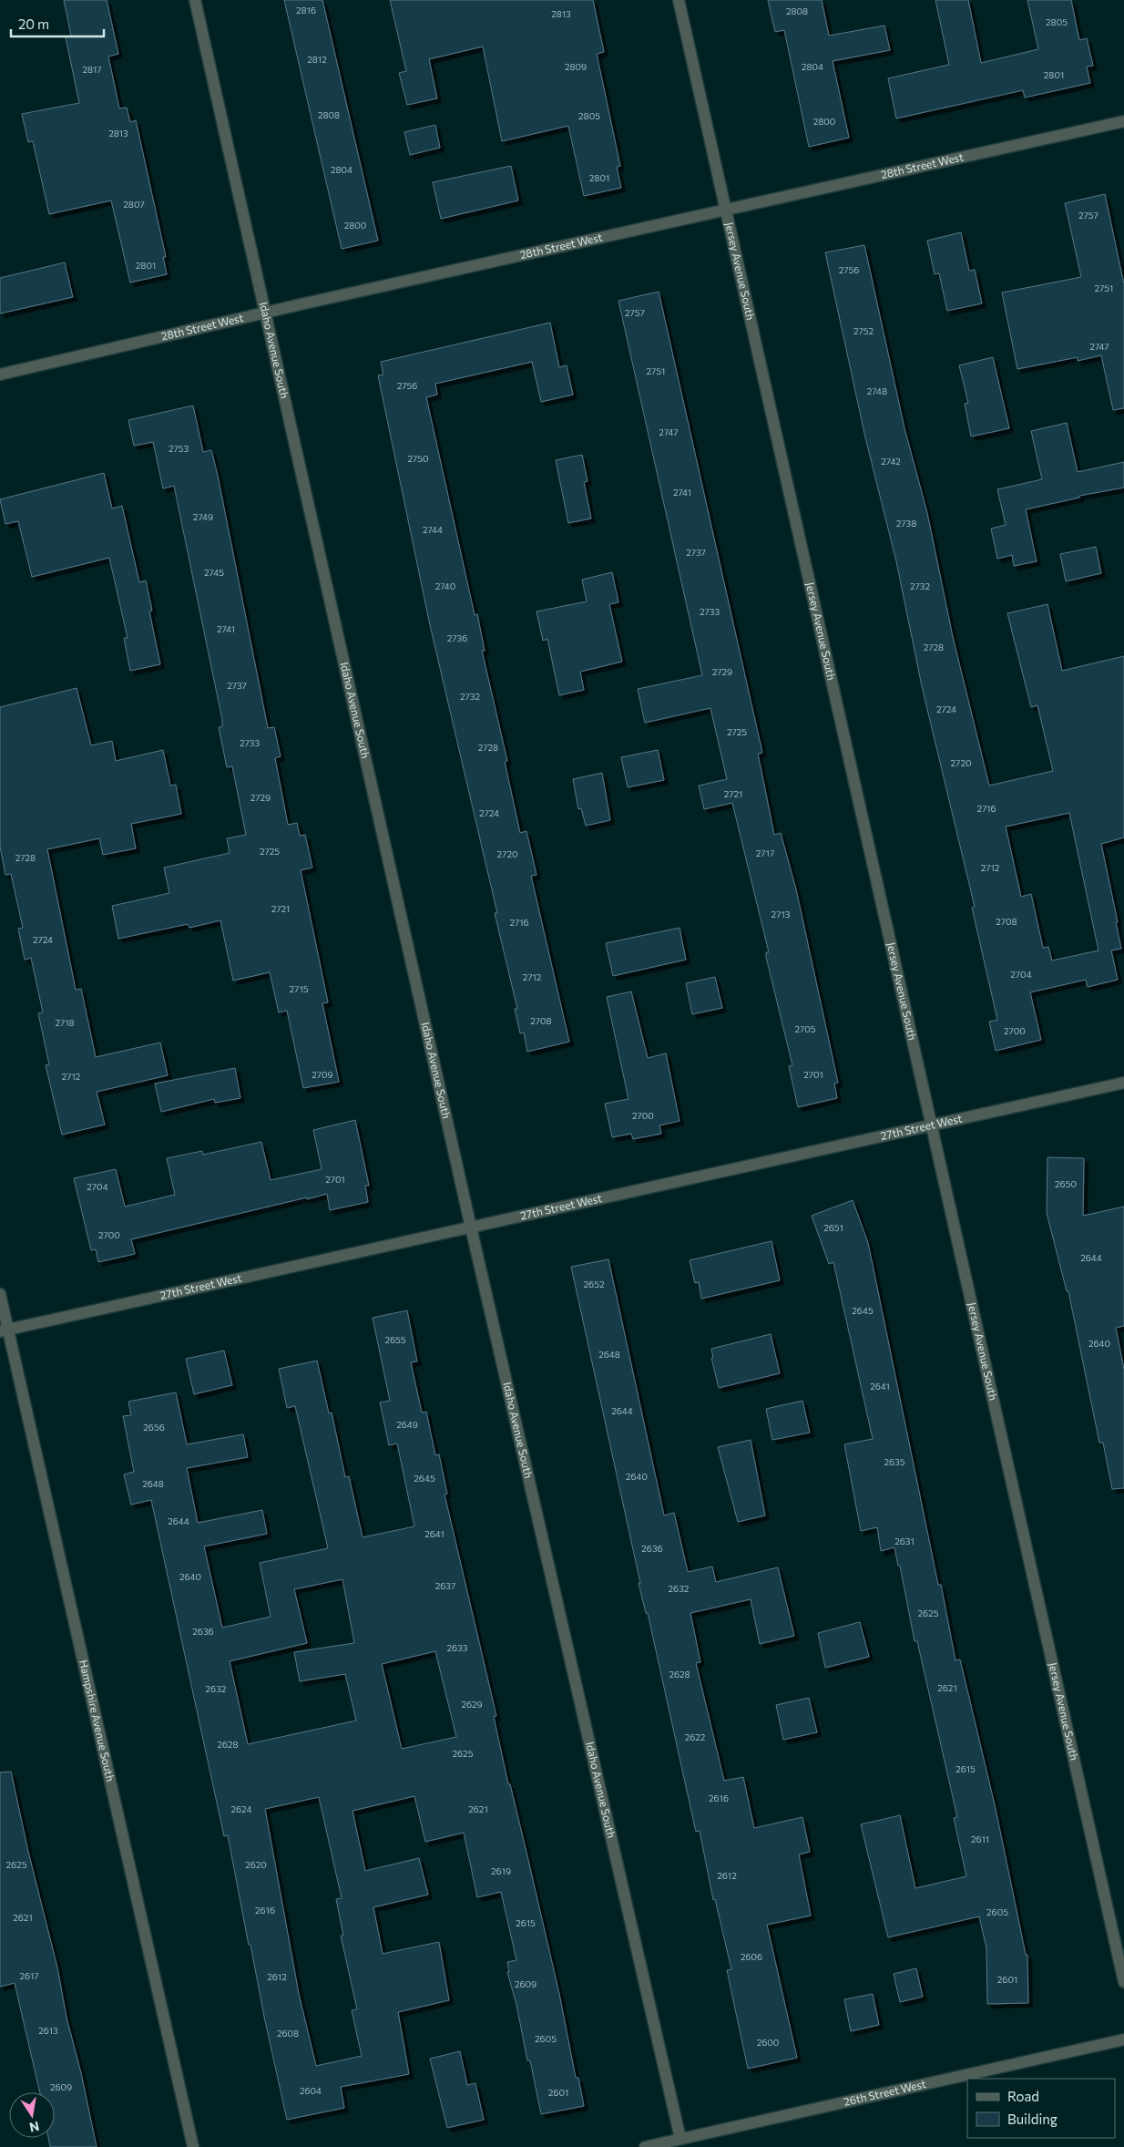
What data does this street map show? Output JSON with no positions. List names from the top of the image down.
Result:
{
  "streets": {
    "street": [
      "28th Street West",
      "Jersey Avenue South",
      "Idaho Avenue South",
      "27th Street West",
      "Hampshire Avenue South",
      "26th Street West"
    ]
  },
  "crossings": [
    ["28th Street West", "Jersey Avenue South"],
    ["28th Street West", "Idaho Avenue South"],
    ["Jersey Avenue South", "27th Street West"],
    ["Idaho Avenue South", "27th Street West"],
    ["Idaho Avenue South", "26th Street West"],
    ["27th Street West", "Hampshire Avenue South"]
  ],
  "house_numbers": [
    "2816",
    "2808",
    "2813",
    "2805",
    "2812",
    "2809",
    "2804",
    "2817",
    "2801",
    "2808",
    "2805",
    "2800",
    "2813",
    "2804",
    "2801",
    "2807",
    "2757",
    "2800",
    "2801",
    "2756",
    "2751",
    "2757",
    "2752",
    "2747",
    "2751",
    "2756",
    "2748",
    "2747",
    "2753",
    "2750",
    "2742",
    "2741",
    "2749",
    "2738",
    "2744",
    "2737",
    "2745",
    "2740",
    "2732",
    "2733",
    "2741",
    "2736",
    "2728",
    "2729",
    "2737",
    "2732",
    "2724",
    "2725",
    "2733",
    "2728",
    "2720",
    "2721",
    "2729",
    "2716",
    "2724",
    "2725",
    "2717",
    "2720",
    "2728",
    "2712",
    "2721",
    "2713",
    "2708",
    "2716",
    "2724",
    "2704",
    "2712",
    "2715",
    "2708",
    "2718",
    "2705",
    "2700",
    "2709",
    "2701",
    "2712",
    "2700",
    "2701",
    "2650",
    "2704",
    "2651",
    "2700",
    "2644",
    "2652",
    "2645",
    "2655",
    "2640",
    "2648",
    "2641",
    "2644",
    "2649",
    "2656",
    "2635",
    "2640",
    "2645",
    "2648",
    "2644",
    "2641",
    "2631",
    "2636",
    "2640",
    "2637",
    "2632",
    "2625",
    "2636",
    "2633",
    "2628",
    "2621",
    "2632",
    "2629",
    "2622",
    "2628",
    "2625",
    "2615",
    "2616",
    "2624",
    "2621",
    "2611",
    "2625",
    "2620",
    "2619",
    "2612",
    "2616",
    "2605",
    "2621",
    "2615",
    "2606",
    "2617",
    "2612",
    "2601",
    "2609",
    "2613",
    "2608",
    "2605",
    "2600",
    "2609",
    "2604",
    "2601"
  ],
  "legend": ["Road", "Building"],
  "scale_bar": "20 m",
  "north": "bottom"
}
